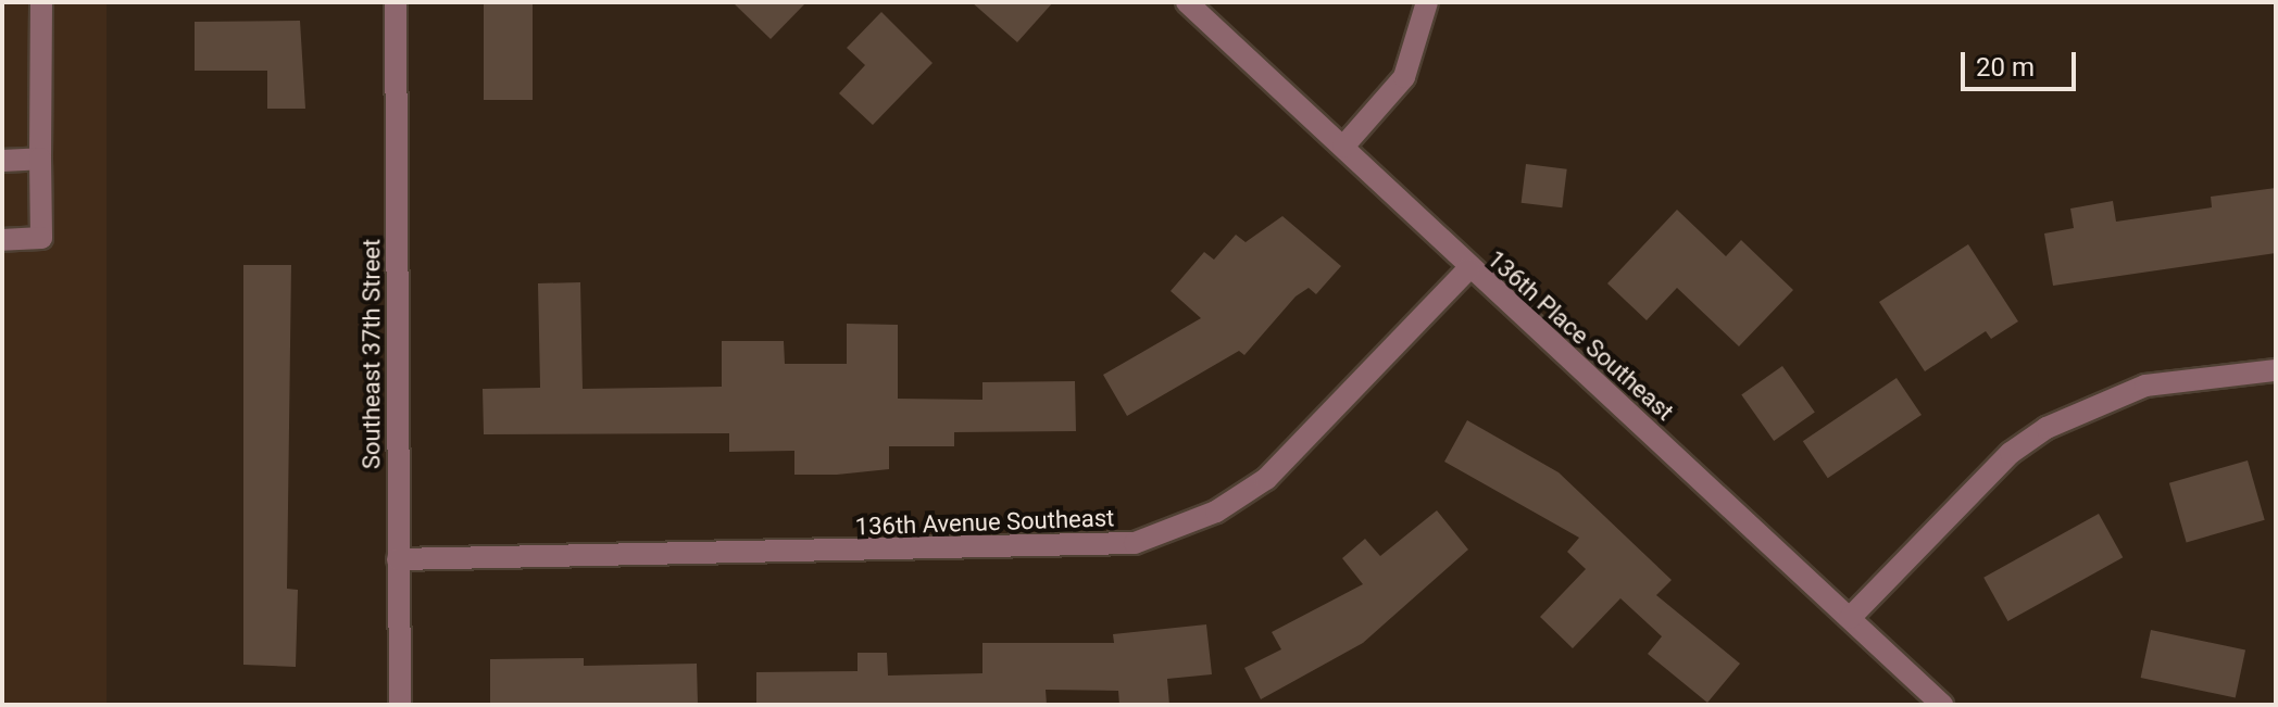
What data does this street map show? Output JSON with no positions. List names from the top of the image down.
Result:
{
  "streets": {
    "street": ["136th Place Southeast", "Southeast 37th Street", "136th Avenue Southeast"]
  },
  "crossings": [
    ["136th Place Southeast", "136th Avenue Southeast"],
    ["Southeast 37th Street", "136th Avenue Southeast"]
  ],
  "scale_bar": "20 m"
}
